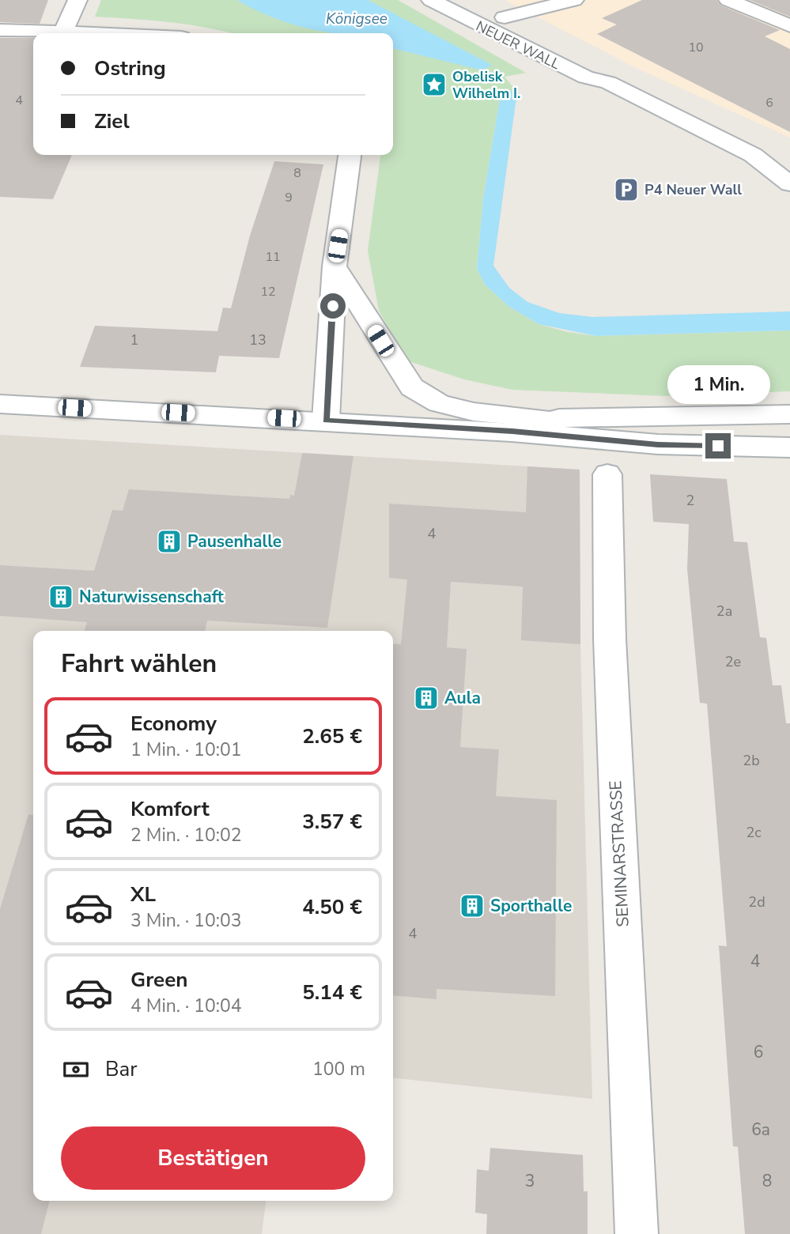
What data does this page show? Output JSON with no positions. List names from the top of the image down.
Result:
{
  "streets": {
    "street": ["NEUER WALL", "SEMINARSTRASSE"]
  },
  "water": ["Königsee"],
  "places": {
    "place": ["Obelisk Wilhelm I."],
    "parking": ["P4 Neuer Wall"],
    "building": [
      "Pausenhalle",
      "Naturwissenschaft",
      "Aula",
      "Sporthalle"
    ]
  },
  "house_numbers": [
    "10",
    "4",
    "6",
    "8",
    "9",
    "11",
    "12",
    "1",
    "13",
    "2",
    "4",
    "2a",
    "2e",
    "2b",
    "2c",
    "2d",
    "4",
    "4",
    "6",
    "6a",
    "3",
    "8"
  ],
  "page": {
    "banner": ["Ostring", "Ziel"],
    "bubble": "1 Min.",
    "heading": "Fahrt wählen",
    "list": [
      {
        "name": "Economy",
        "note": "1 Min. · 10:01",
        "value": "2.65 €"
      },
      {
        "name": "Komfort",
        "note": "2 Min. · 10:02",
        "value": "3.57 €"
      },
      {
        "name": "XL",
        "note": "3 Min. · 10:03",
        "value": "4.50 €"
      },
      {
        "name": "Green",
        "note": "4 Min. · 10:04",
        "value": "5.14 €"
      }
    ],
    "pay": ["Bar", "100 m"],
    "buttons": "Bestätigen"
  }
}
